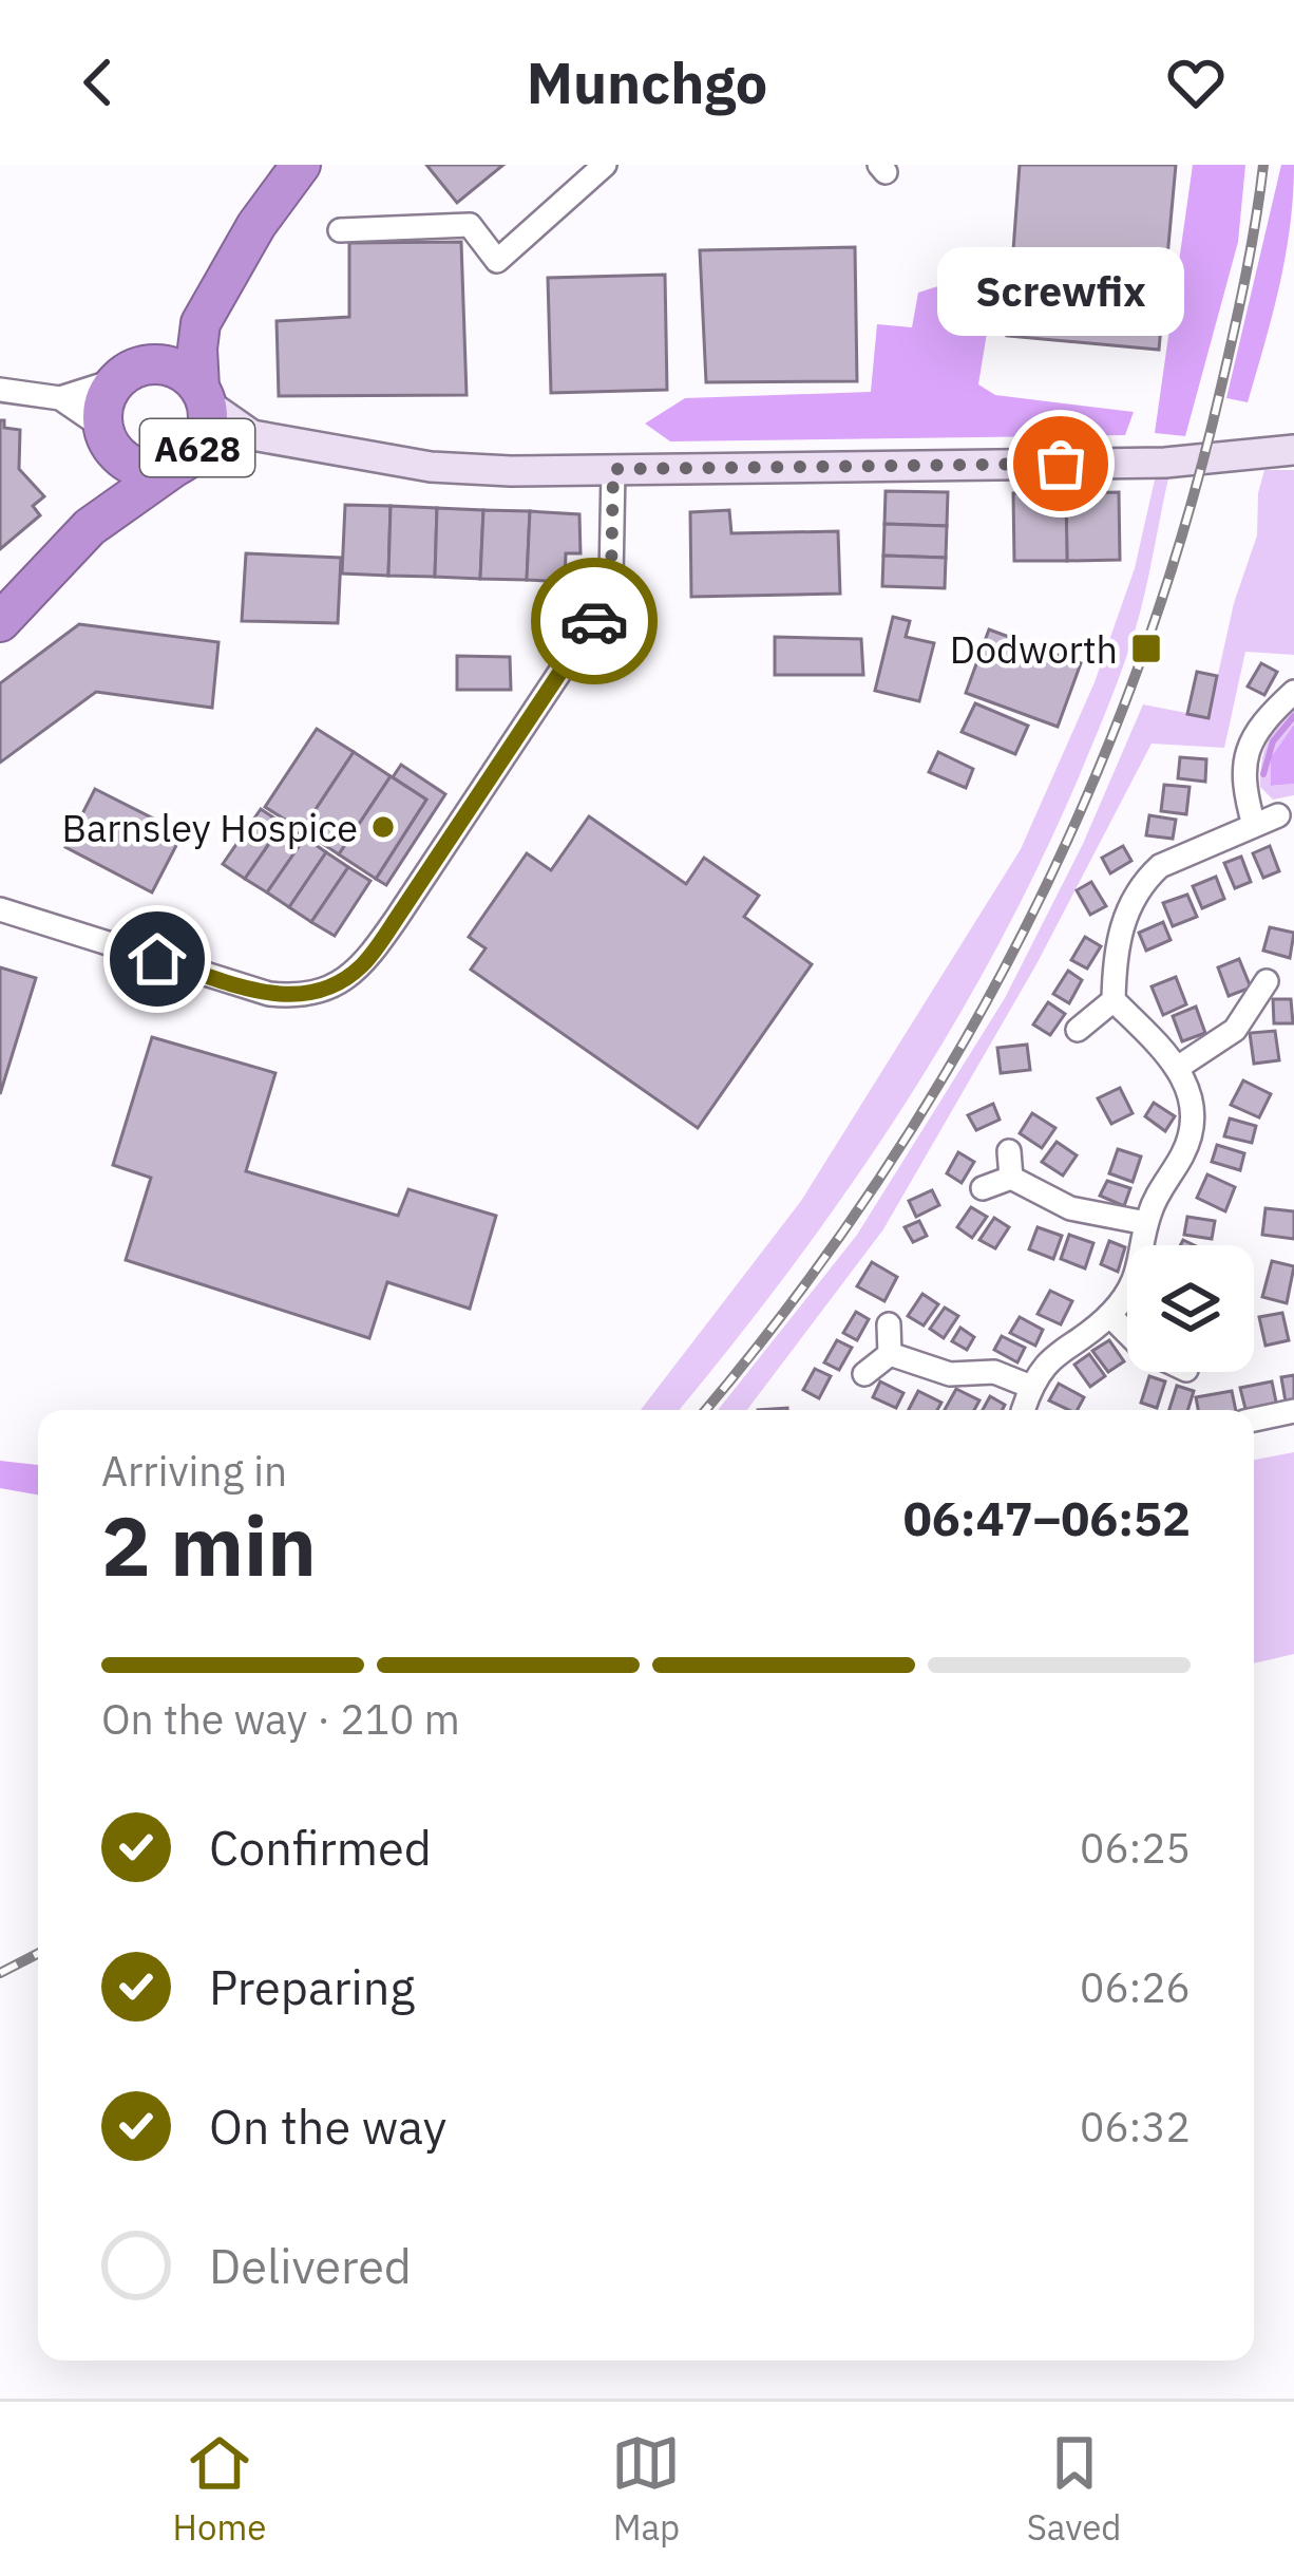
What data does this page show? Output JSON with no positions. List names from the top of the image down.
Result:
{
  "streets": {
    "highway": ["A628"]
  },
  "places": {
    "other": ["Screwfix", "Barnsley Hospice"],
    "transit": ["Dodworth"]
  },
  "page": {
    "header": "Munchgo",
    "bubble": "Screwfix",
    "heading": ["2 min", "Arriving in", "06:47–06:52"],
    "bar": "On the way · 210 m",
    "list": [
      ["Confirmed", "06:25"],
      ["Preparing", "06:26"],
      ["On the way", "06:32"],
      "Delivered"
    ],
    "tabs": ["Home", "Map", "Saved"]
  }
}
